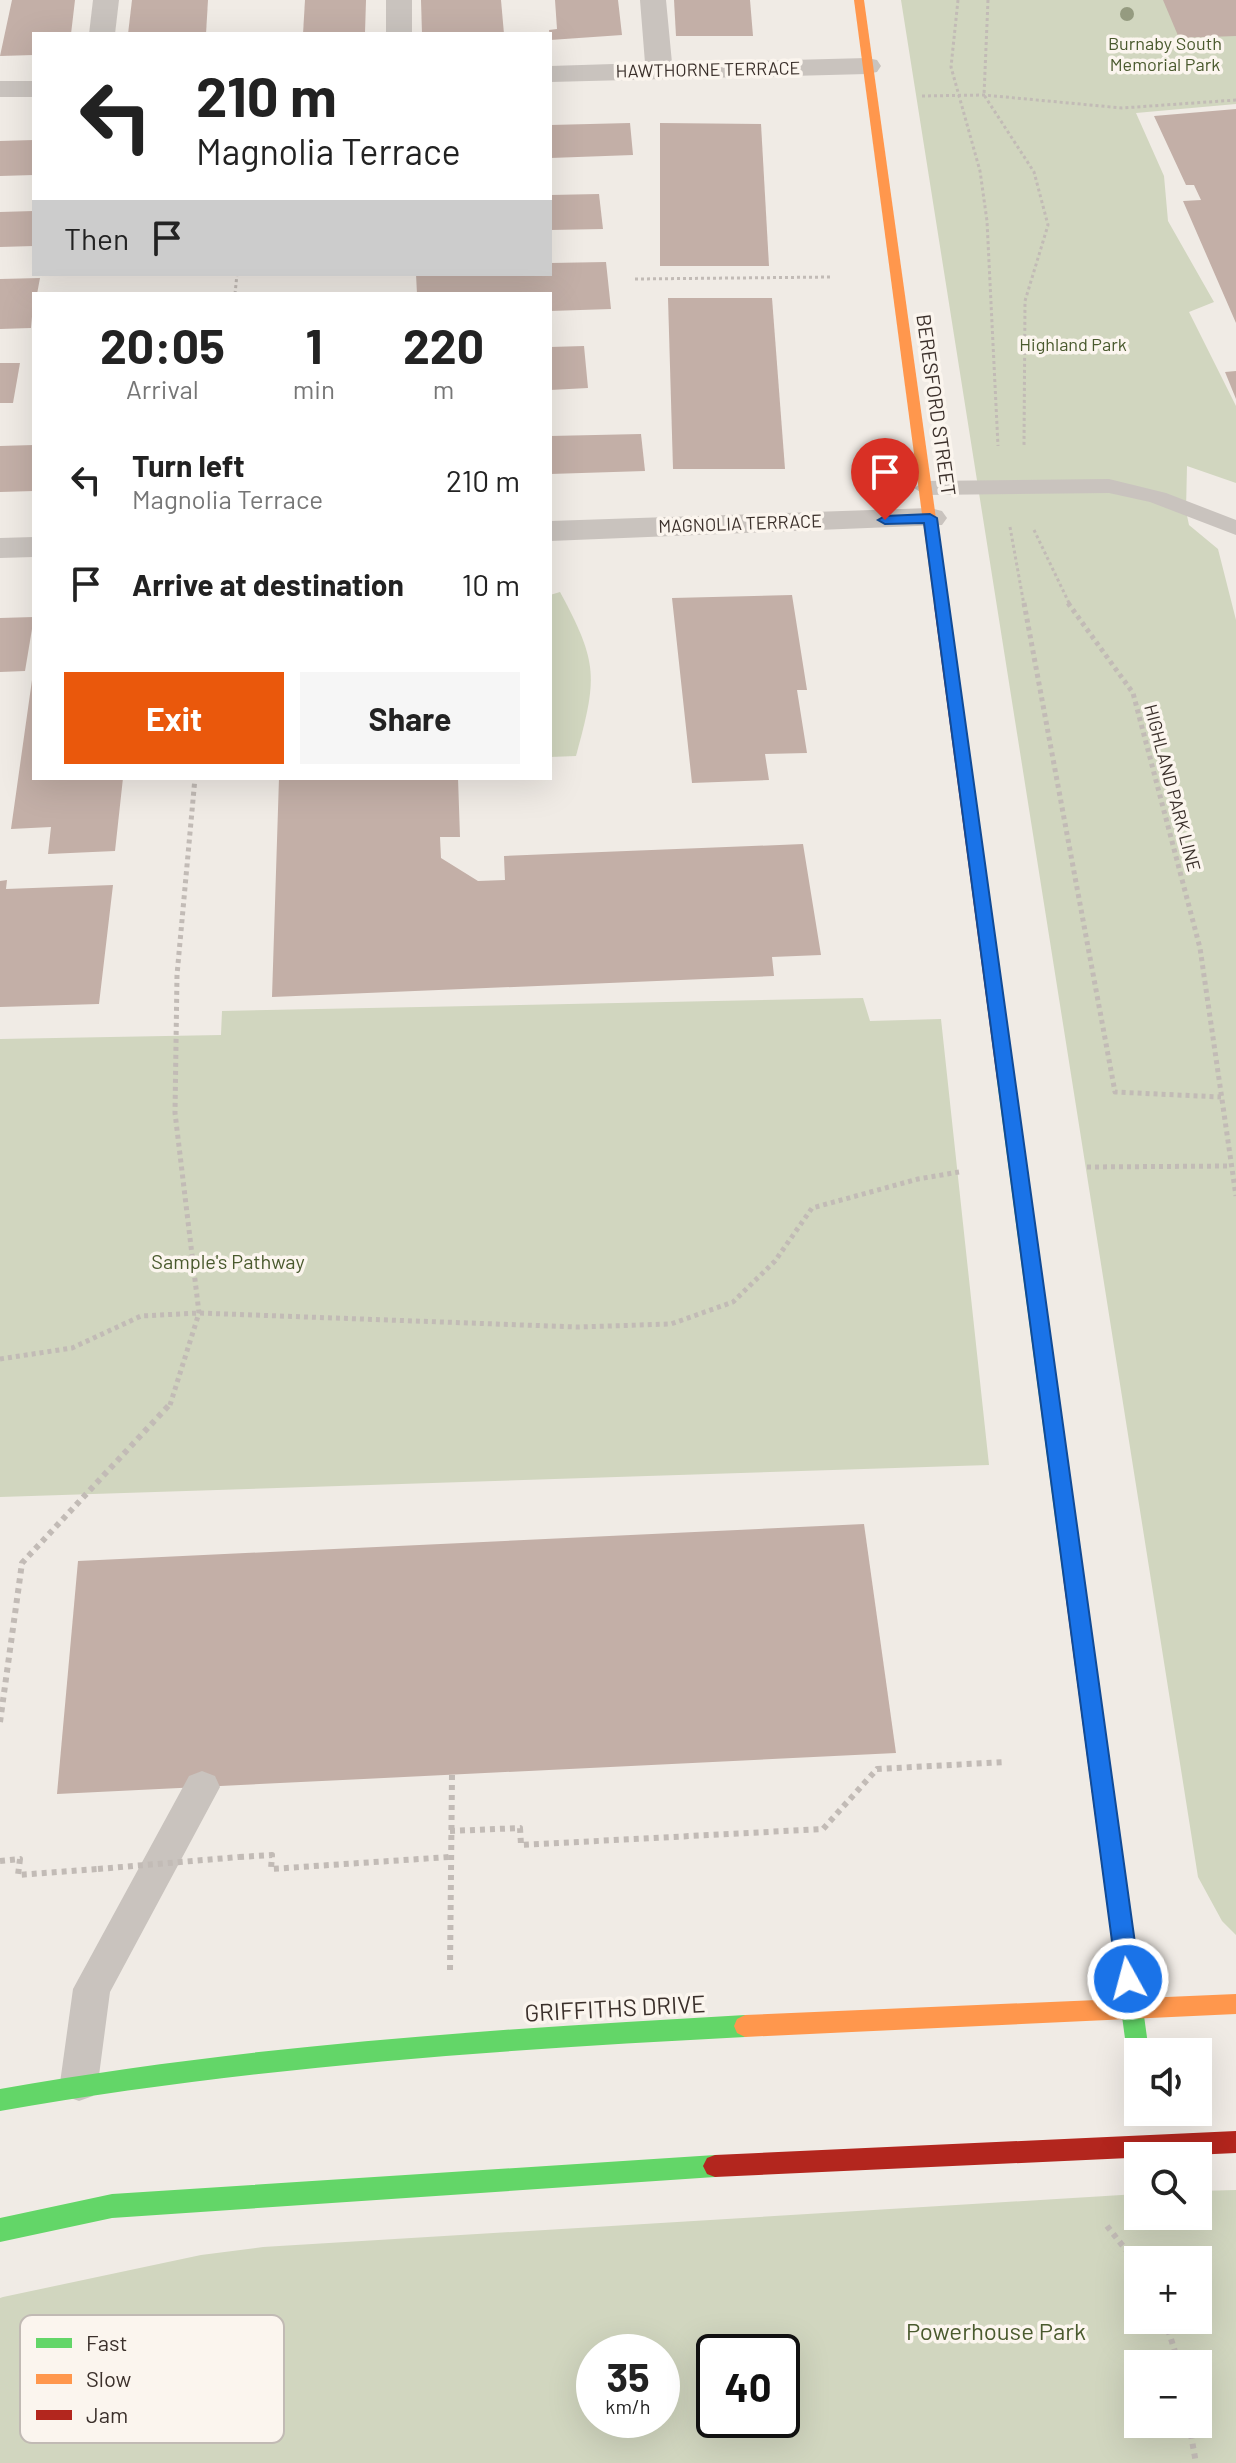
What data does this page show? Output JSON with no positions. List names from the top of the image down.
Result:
{
  "streets": {
    "street": [
      "HAWTHORNE TERRACE",
      "BERESFORD STREET",
      "MAGNOLIA TERRACE",
      "GRIFFITHS DRIVE"
    ],
    "path": ["HIGHLAND PARK LINE"]
  },
  "crossings": [
    ["HAWTHORNE TERRACE", "BERESFORD STREET"],
    ["BERESFORD STREET", "MAGNOLIA TERRACE"],
    ["BERESFORD STREET", "GRIFFITHS DRIVE"]
  ],
  "parks": [
    "Burnaby South Memorial Park",
    "Highland Park",
    "Sample's Pathway",
    "Powerhouse Park"
  ],
  "legend": ["Fast", "Slow", "Jam"],
  "page": {
    "turn": ["210 m", "Magnolia Terrace"],
    "then": "Then",
    "eta": [
      "20:05",
      "Arrival",
      "1",
      "min",
      "220",
      "m"
    ],
    "list": [
      {
        "name": "Turn left",
        "note": "Magnolia Terrace",
        "value": "210 m"
      },
      {
        "name": "Arrive at destination",
        "value": "10 m"
      }
    ],
    "buttons": ["Exit", "Share"],
    "map_buttons": ["+", "−"],
    "speed": "35 km/h",
    "limit": "40"
  }
}
